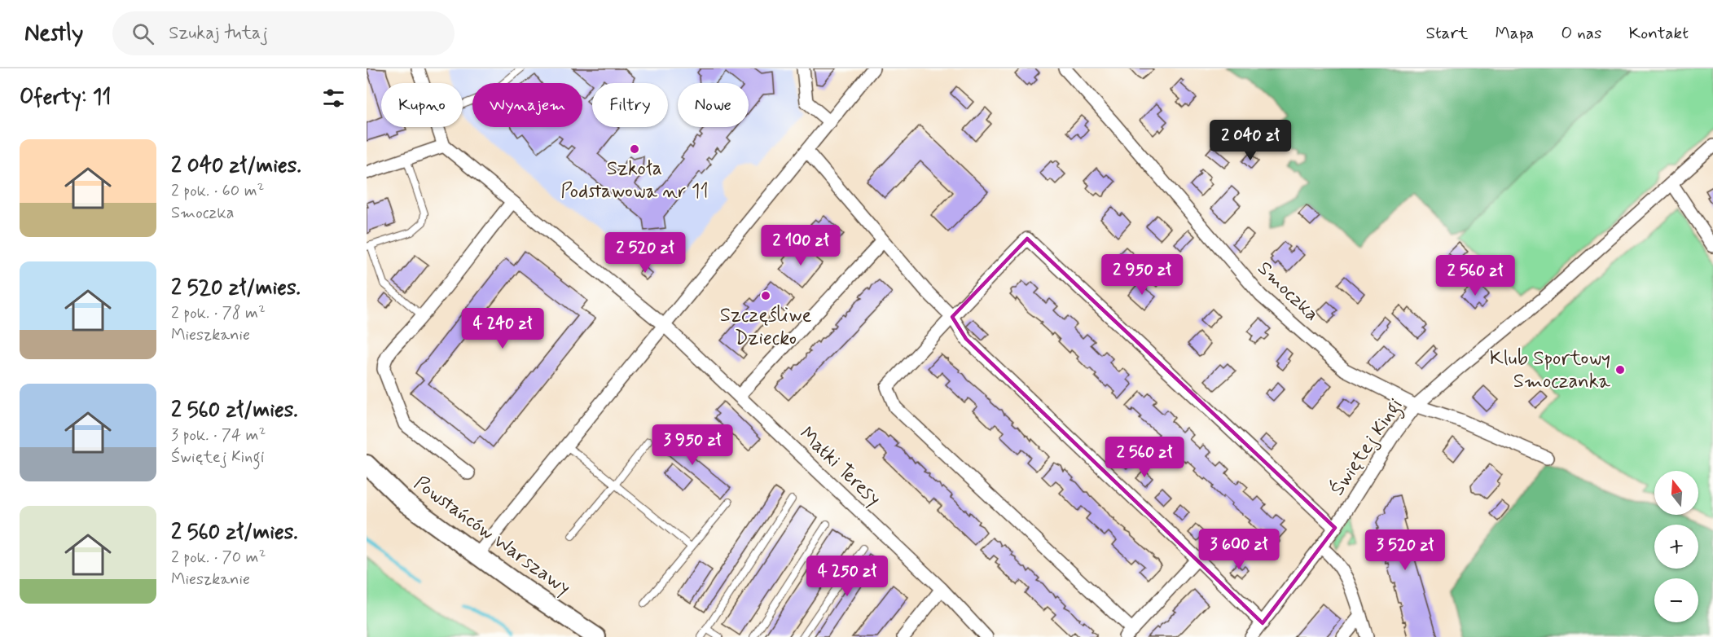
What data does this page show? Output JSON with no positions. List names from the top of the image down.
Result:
{
  "streets": {
    "street": [
      "Smoczka",
      "Świętej Kingi",
      "Matki Teresy",
      "Powstańców Warszawy"
    ]
  },
  "crossings": [
    ["Smoczka", "Świętej Kingi"]
  ],
  "places": ["Szkoła Podstawowa nr 11", "Szczęśliwe Dziecko", "Klub Sportowy Smoczanka"],
  "north": "top",
  "page": {
    "header": "Nestly",
    "search": "Szukaj tutaj",
    "nav": [
      "Start",
      "Mapa",
      "O nas",
      "Kontakt"
    ],
    "heading": "Oferty: 11",
    "chip": [
      "Kupno",
      "Wynajem",
      "Filtry",
      "Nowe"
    ],
    "price": [
      "2 040 zł",
      "2 100 zł",
      "2 520 zł",
      "2 950 zł",
      "2 560 zł",
      "4 240 zł",
      "3 950 zł",
      "2 560 zł",
      "3 600 zł",
      "3 520 zł",
      "4 250 zł"
    ],
    "list": [
      {
        "name": "2 040 zł/mies.",
        "note": "2 pok. · 60 m² · Smoczka"
      },
      {
        "name": "2 520 zł/mies.",
        "note": "2 pok. · 78 m² · Mieszkanie"
      },
      {
        "name": "2 560 zł/mies.",
        "note": "3 pok. · 74 m² · Świętej Kingi"
      },
      {
        "name": "2 560 zł/mies.",
        "note": "2 pok. · 70 m² · Mieszkanie"
      }
    ],
    "map_buttons": ["+", "−"]
  }
}
